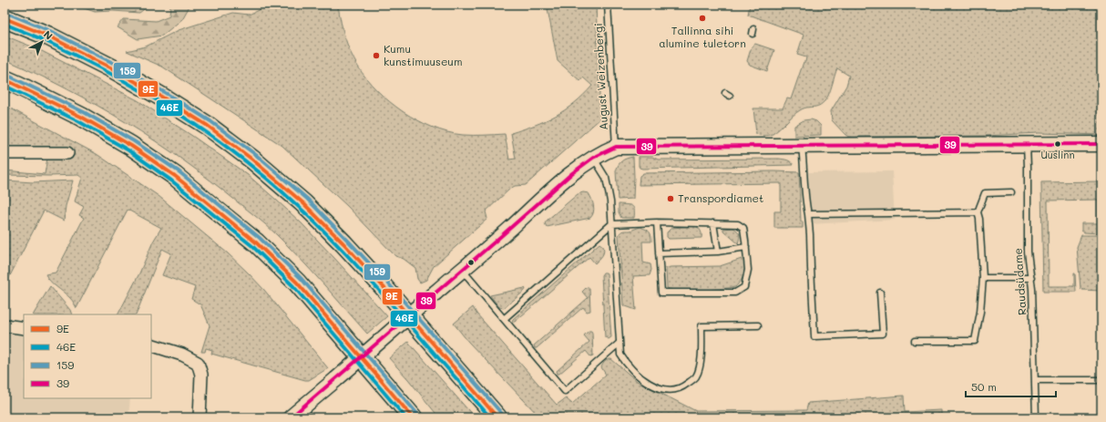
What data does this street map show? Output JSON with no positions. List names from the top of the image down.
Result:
{
  "streets": {
    "lane": ["August Weizenbergi", "Raudsüdame"]
  },
  "places": [
    "Tallinna sihi alumine tuletorn",
    "Kumu kunstimuuseum",
    "Uuslinn",
    "Transpordiamet"
  ],
  "lines": [
    "transit line 159",
    "transit line 9E",
    "transit line 46E",
    "transit line 39"
  ],
  "legend": [
    "9E",
    "46E",
    "159",
    "39"
  ],
  "scale_bar": "50 m",
  "north": "top right"
}
